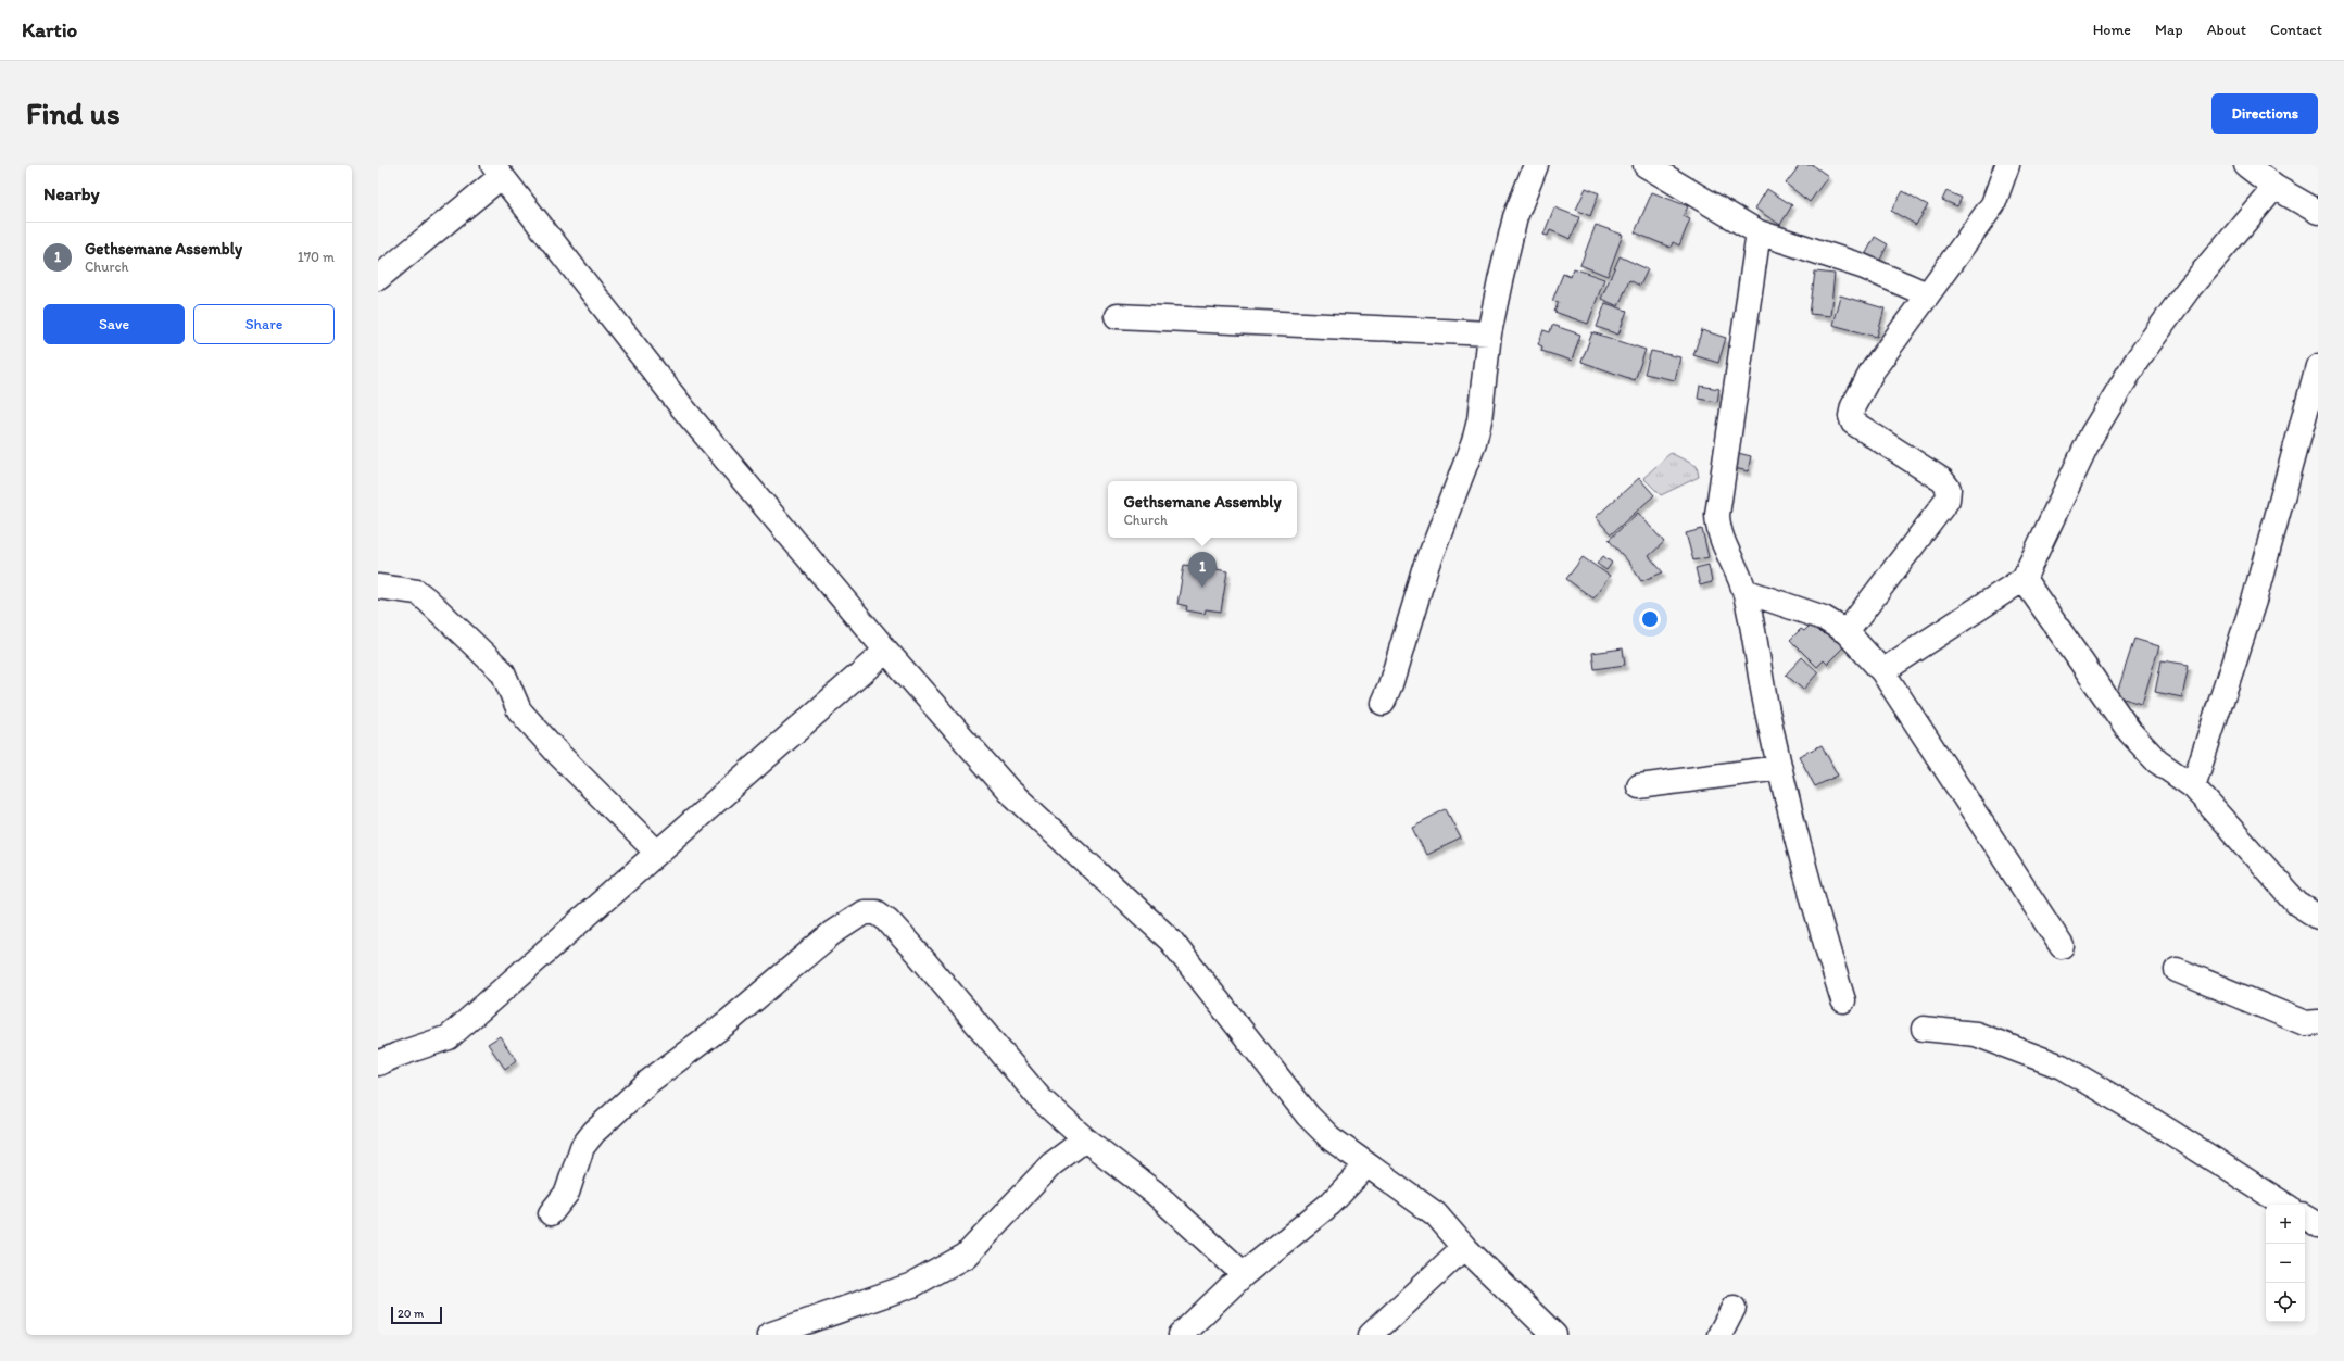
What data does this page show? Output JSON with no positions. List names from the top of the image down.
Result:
{
  "scale_bar": "20 m",
  "page": {
    "header": "Kartio",
    "nav": [
      "Home",
      "Map",
      "About",
      "Contact"
    ],
    "buttons": [
      "Directions",
      ["Save", "Share"]
    ],
    "title": "Find us",
    "heading": "Nearby",
    "list": [
      {
        "mark": "1",
        "name": "Gethsemane Assembly",
        "note": "Church",
        "value": "170 m"
      }
    ],
    "popup": ["Gethsemane Assembly", "Church"],
    "pins": "1",
    "map_buttons": ["+", "−"],
    "scale": "20 m"
  }
}
